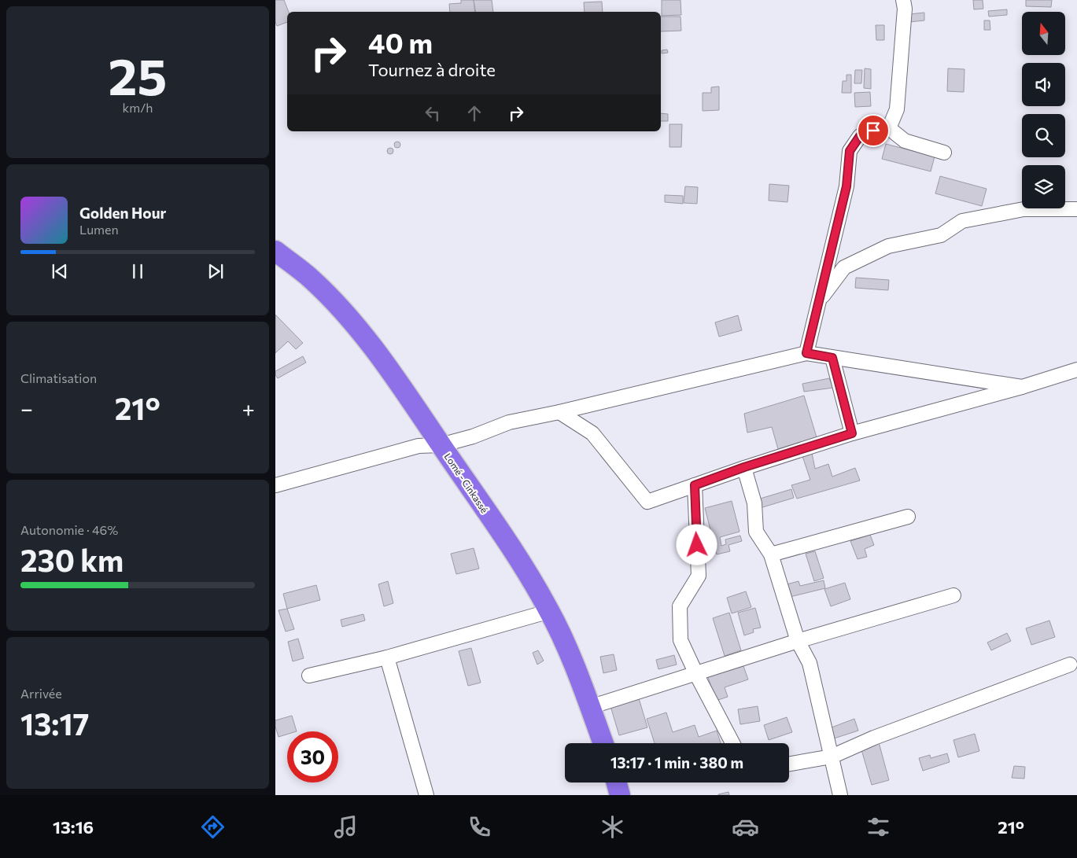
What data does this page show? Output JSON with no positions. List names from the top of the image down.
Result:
{
  "streets": {
    "highway": ["Lomé - Cinkassé"]
  },
  "north": "top",
  "page": {
    "tile": [
      ["25", "km/h"],
      "Climatisation",
      ["Autonomie · 46%", "230 km"],
      ["Arrivée", "13:17"]
    ],
    "turn": ["40 m", "Tournez à droite"],
    "song": ["Golden Hour", "Lumen"],
    "heat": ["−", "21°", "+"],
    "limit": "30",
    "trip": "13:17 · 1 min · 380 m",
    "tabs": ["13:16", "21°"]
  }
}
